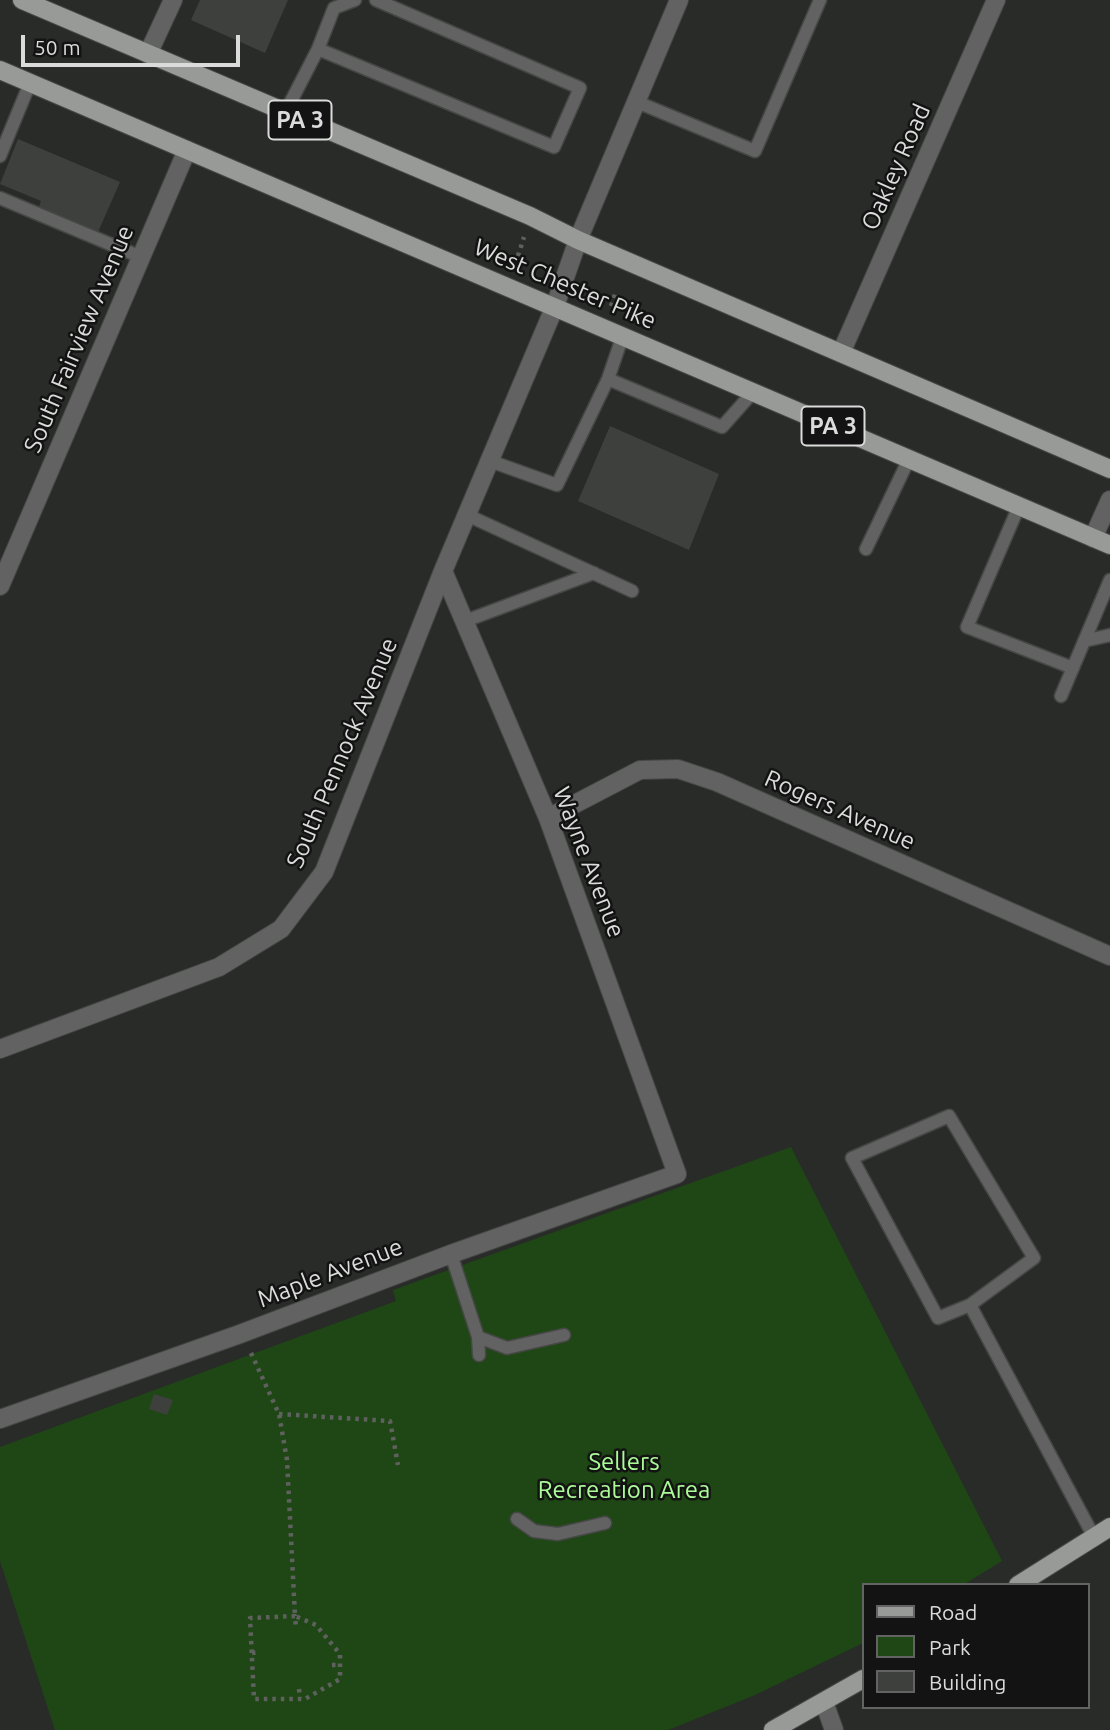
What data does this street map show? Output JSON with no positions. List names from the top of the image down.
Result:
{
  "streets": {
    "main road": ["PA 3", "West Chester Pike"],
    "street": [
      "Oakley Road",
      "South Fairview Avenue",
      "South Pennock Avenue",
      "Rogers Avenue",
      "Wayne Avenue",
      "Maple Avenue"
    ]
  },
  "crossings": [
    ["Oakley Road", "West Chester Pike"],
    ["West Chester Pike", "South Fairview Avenue"],
    ["West Chester Pike", "South Pennock Avenue"],
    ["South Pennock Avenue", "Wayne Avenue"],
    ["Rogers Avenue", "Wayne Avenue"],
    ["Wayne Avenue", "Maple Avenue"]
  ],
  "parks": ["Sellers Recreation Area"],
  "legend": ["Road", "Park", "Building"],
  "scale_bar": "50 m"
}
